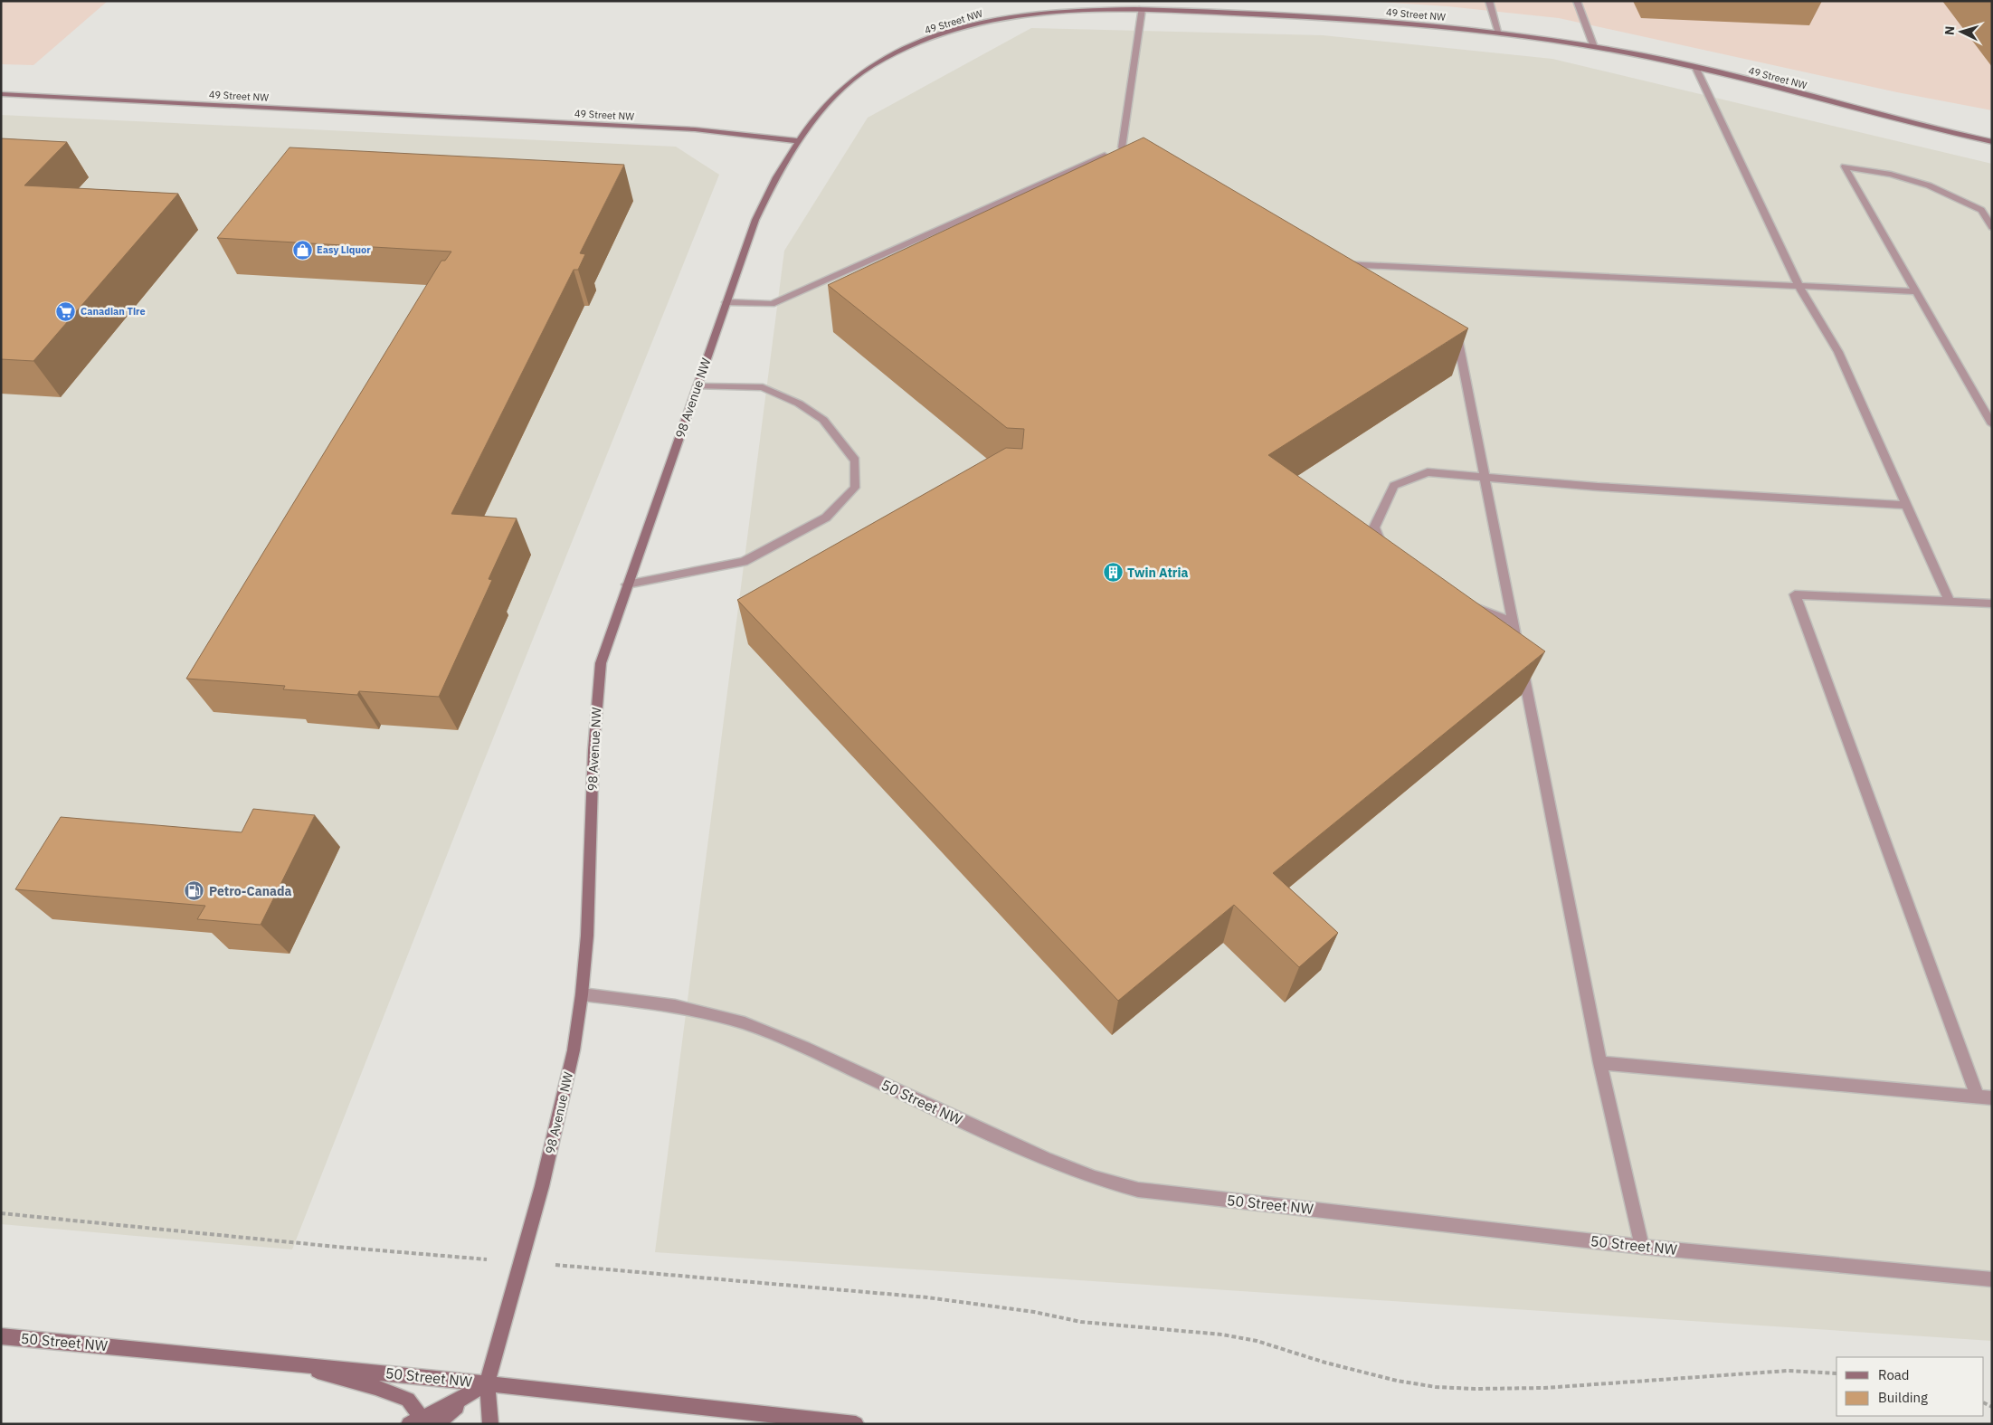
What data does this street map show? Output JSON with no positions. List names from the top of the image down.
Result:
{
  "streets": {
    "street": ["49 Street NW", "98 Avenue NW", "50 Street NW"]
  },
  "crossings": [
    ["49 Street NW", "98 Avenue NW"],
    ["98 Avenue NW", "50 Street NW"]
  ],
  "places": {
    "shop": ["Easy Liquor"],
    "supermarket": ["Canadian Tire"],
    "building": ["Twin Atria"],
    "fuel station": ["Petro-Canada"]
  },
  "legend": ["Road", "Building"],
  "north": "left"
}
